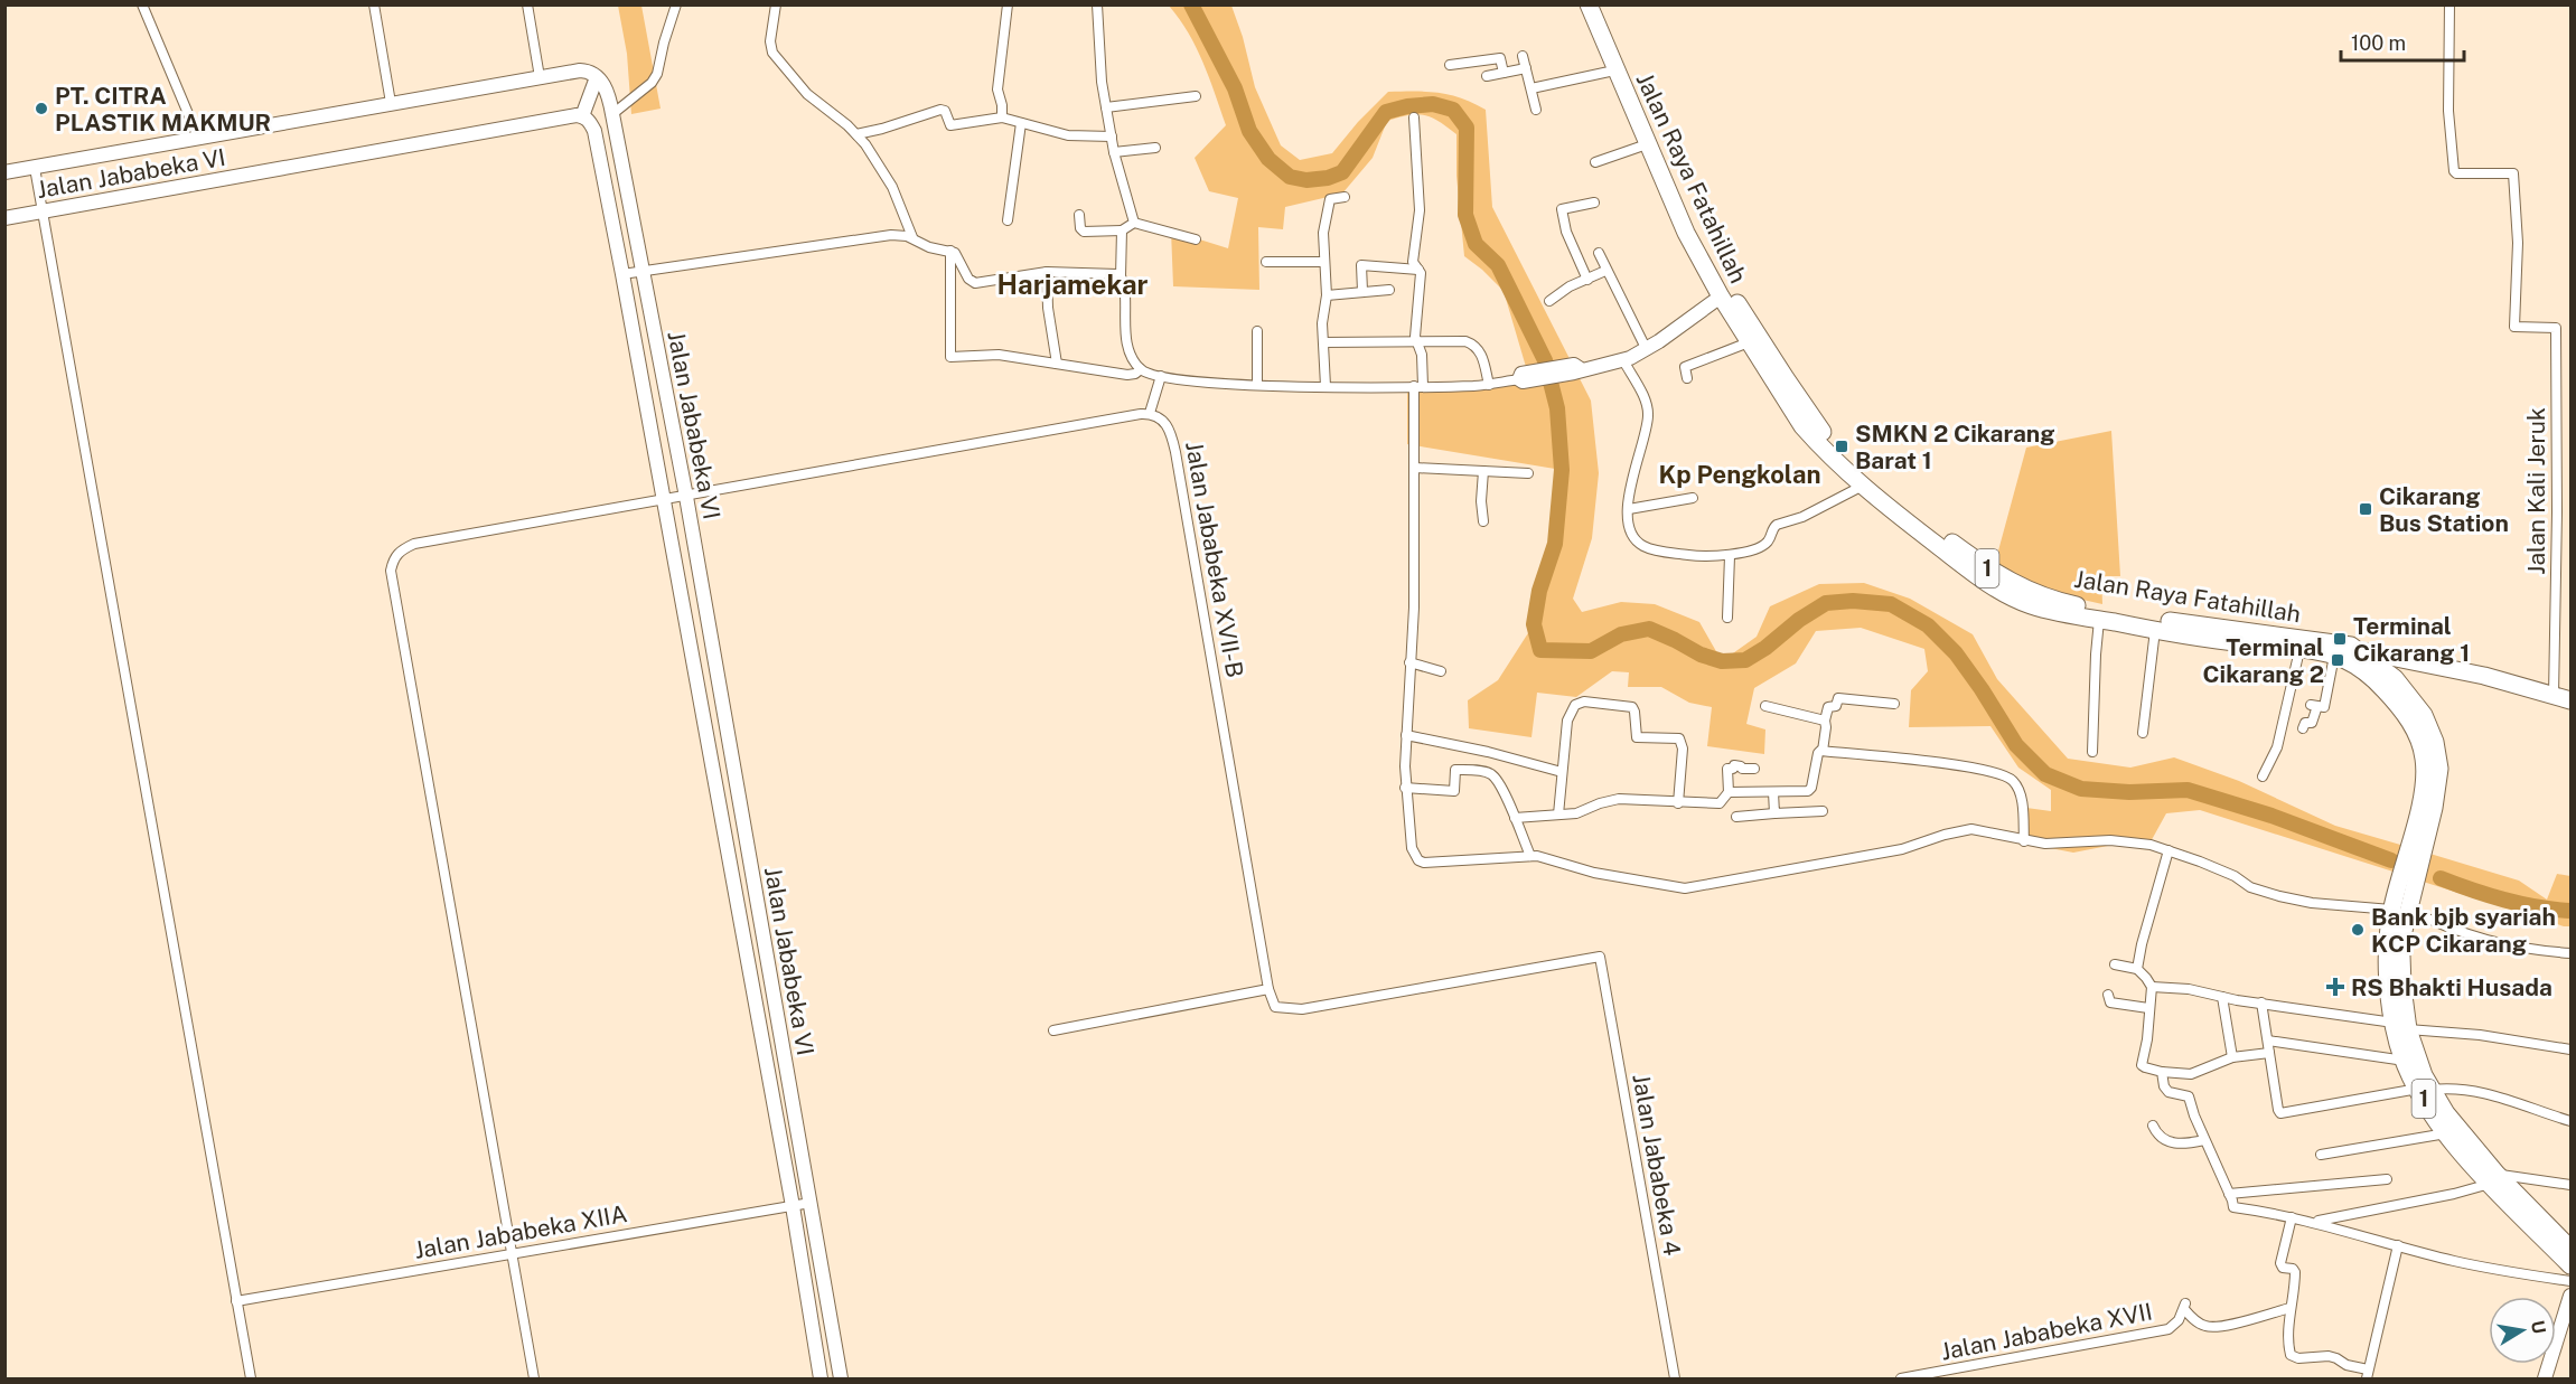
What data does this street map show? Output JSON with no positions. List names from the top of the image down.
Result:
{
  "streets": {
    "highway": ["Jalan Raya Fatahillah", "1"],
    "street": [
      "Jalan Jababeka VI",
      "Jalan Kali Jeruk",
      "Jalan Jababeka XVII-B",
      "Jalan Jababeka 4",
      "Jalan Jababeka XIIA",
      "Jalan Jababeka XVII"
    ]
  },
  "crossings": [
    ["Jalan Jababeka VI", "Jalan Jababeka XIIA"],
    ["Jalan Raya Fatahillah", "1"],
    ["Jalan Kali Jeruk", "1"],
    ["Jalan Jababeka XVII-B", "Jalan Jababeka 4"]
  ],
  "districts": ["Harjamekar", "Kp Pengkolan"],
  "places": {
    "other": ["PT. CITRA PLASTIK MAKMUR", "Bank bjb syariah KCP Cikarang"],
    "transit": [
      "SMKN 2 Cikarang Barat 1",
      "Cikarang Bus Station",
      "Terminal Cikarang 1",
      "Terminal Cikarang 2"
    ],
    "health": ["RS Bhakti Husada"]
  },
  "scale_bar": "100 m",
  "north": "right"
}
